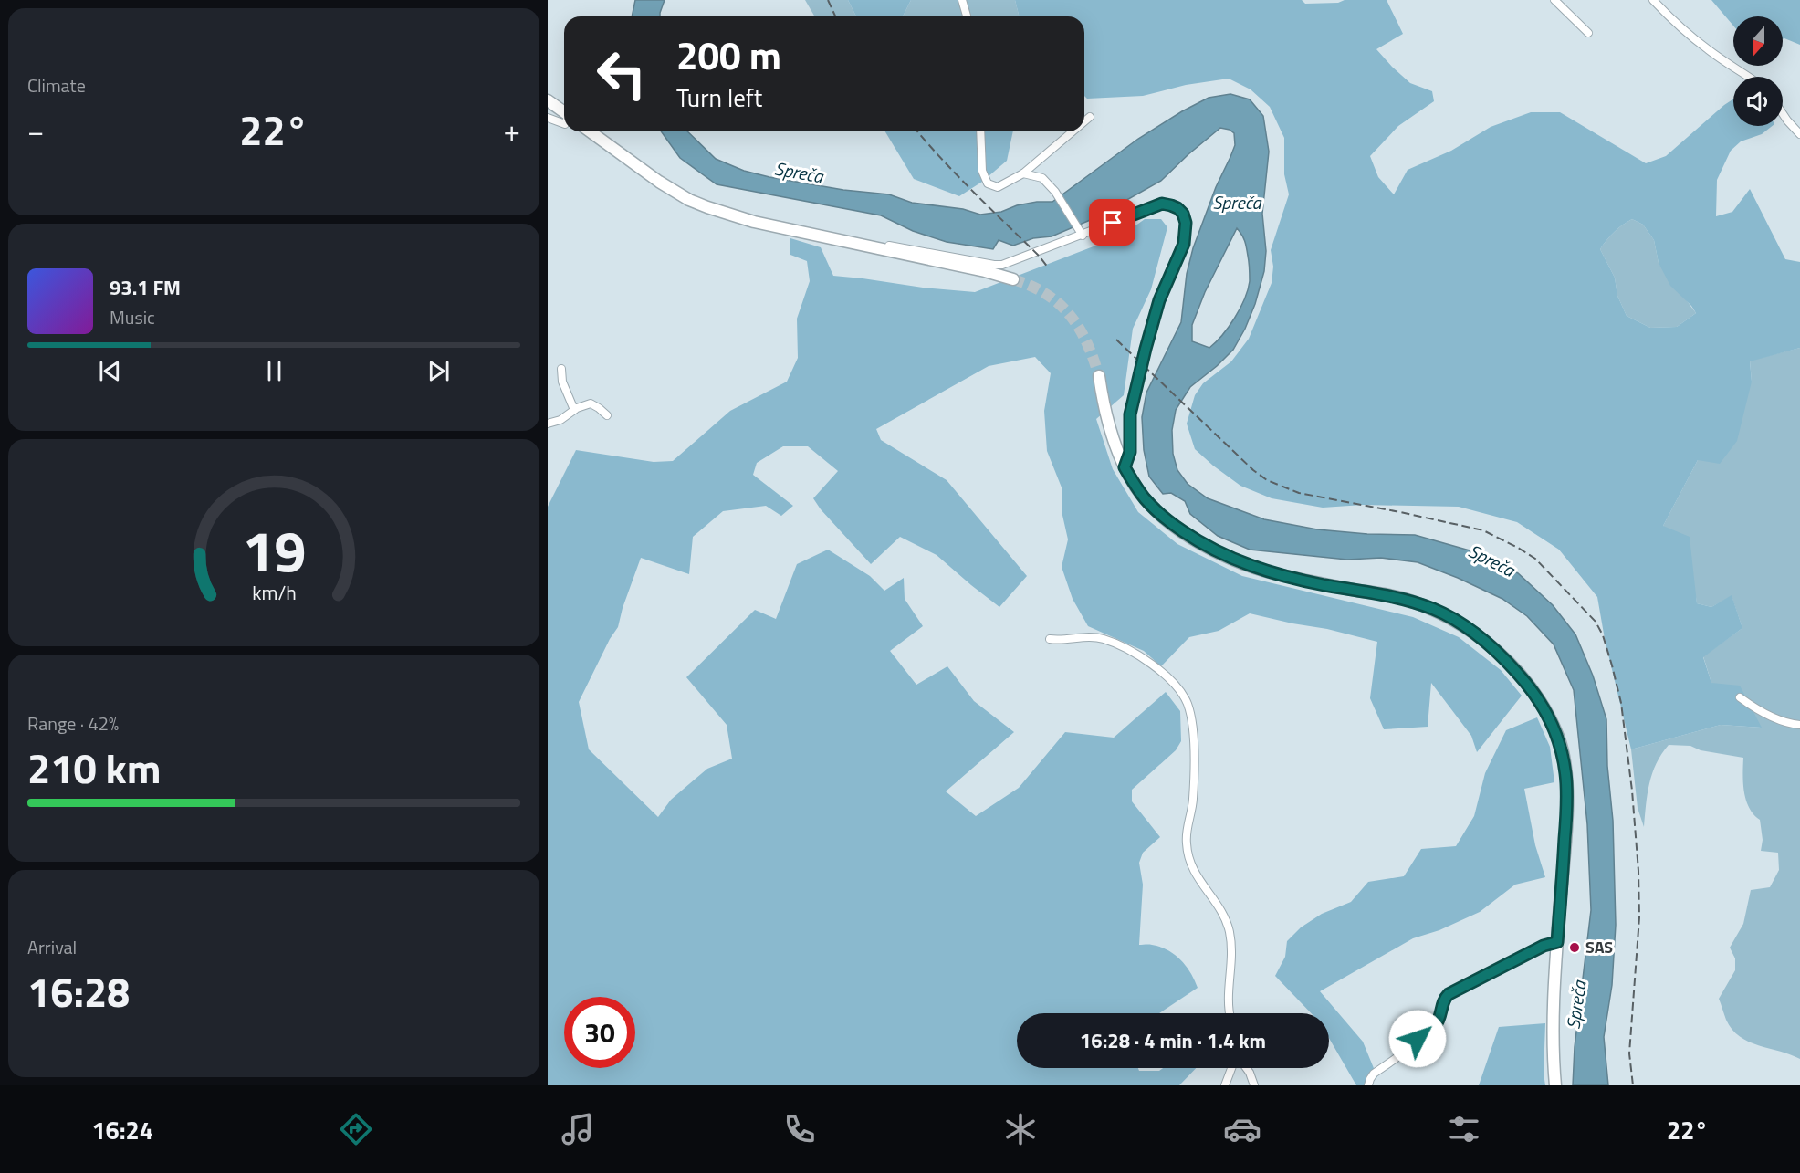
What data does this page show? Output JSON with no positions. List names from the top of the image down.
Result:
{
  "water": ["Spreča"],
  "places": ["SAS"],
  "north": "bottom",
  "page": {
    "tile": [
      "Climate",
      ["Range · 42%", "210 km"],
      ["Arrival", "16:28"]
    ],
    "turn": ["200 m", "Turn left"],
    "heat": ["−", "22°", "+"],
    "song": ["93.1 FM", "Music"],
    "limit": "30",
    "trip": "16:28 · 4 min · 1.4 km",
    "tabs": ["16:24", "22°"],
    "gauge": ["19", "km/h"]
  }
}
